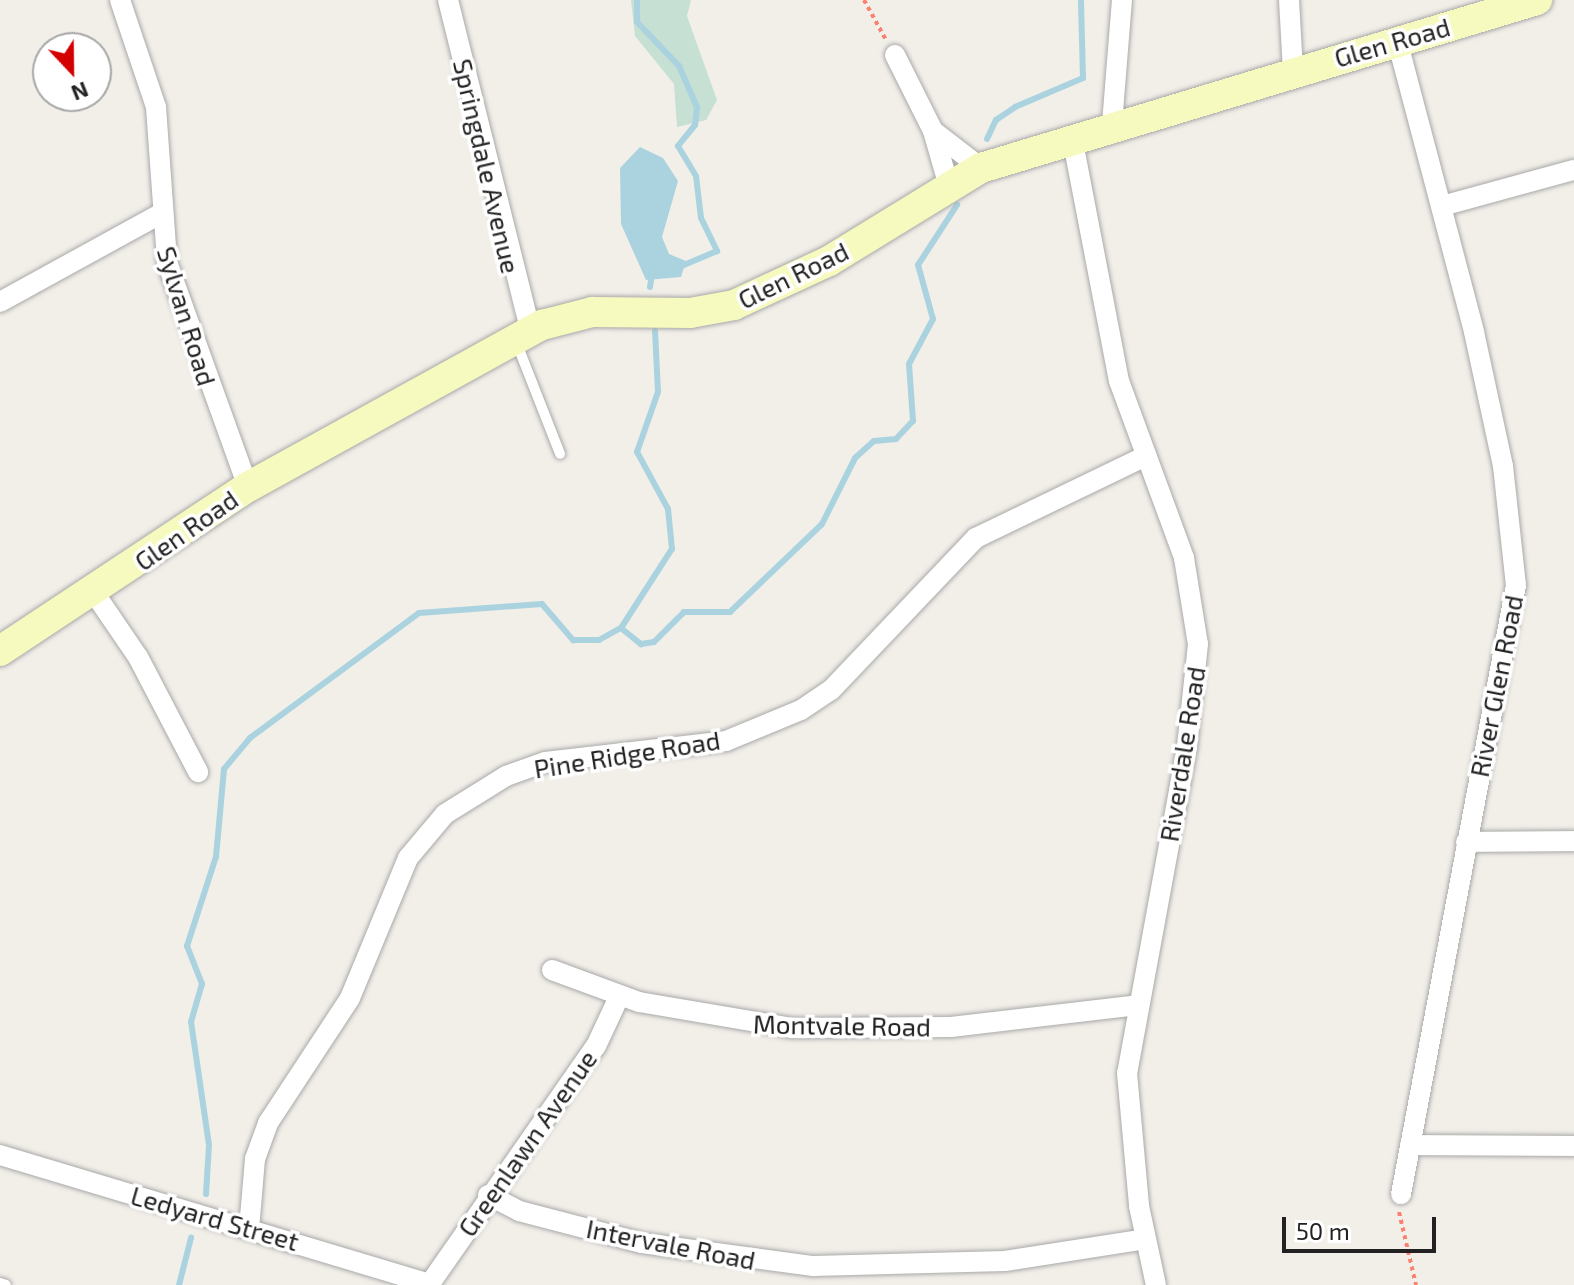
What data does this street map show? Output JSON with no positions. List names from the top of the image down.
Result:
{
  "streets": {
    "street": [
      "Glen Road",
      "Springdale Avenue",
      "Sylvan Road",
      "River Glen Road",
      "Pine Ridge Road",
      "Riverdale Road",
      "Montvale Road",
      "Greenlawn Avenue",
      "Ledyard Street",
      "Intervale Road"
    ]
  },
  "crossings": [
    ["Glen Road", "Springdale Avenue"],
    ["Glen Road", "Sylvan Road"],
    ["Glen Road", "River Glen Road"],
    ["Glen Road", "Riverdale Road"],
    ["Pine Ridge Road", "Riverdale Road"],
    ["Pine Ridge Road", "Ledyard Street"],
    ["Riverdale Road", "Montvale Road"],
    ["Riverdale Road", "Intervale Road"],
    ["Montvale Road", "Greenlawn Avenue"],
    ["Greenlawn Avenue", "Ledyard Street"],
    ["Greenlawn Avenue", "Intervale Road"]
  ],
  "scale_bar": "50 m",
  "north": "bottom"
}
